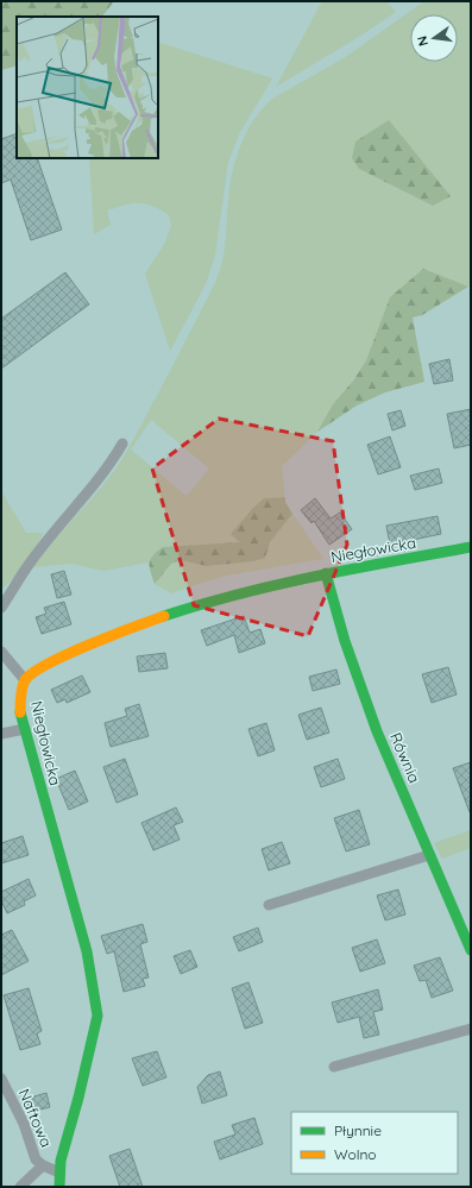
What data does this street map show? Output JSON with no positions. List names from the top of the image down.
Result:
{
  "streets": {
    "street": ["Niegłowicka", "Równia"],
    "lane": ["Naftowa"]
  },
  "crossings": [
    ["Niegłowicka", "Równia"]
  ],
  "legend": ["Płynnie", "Wolno"],
  "north": "left"
}
